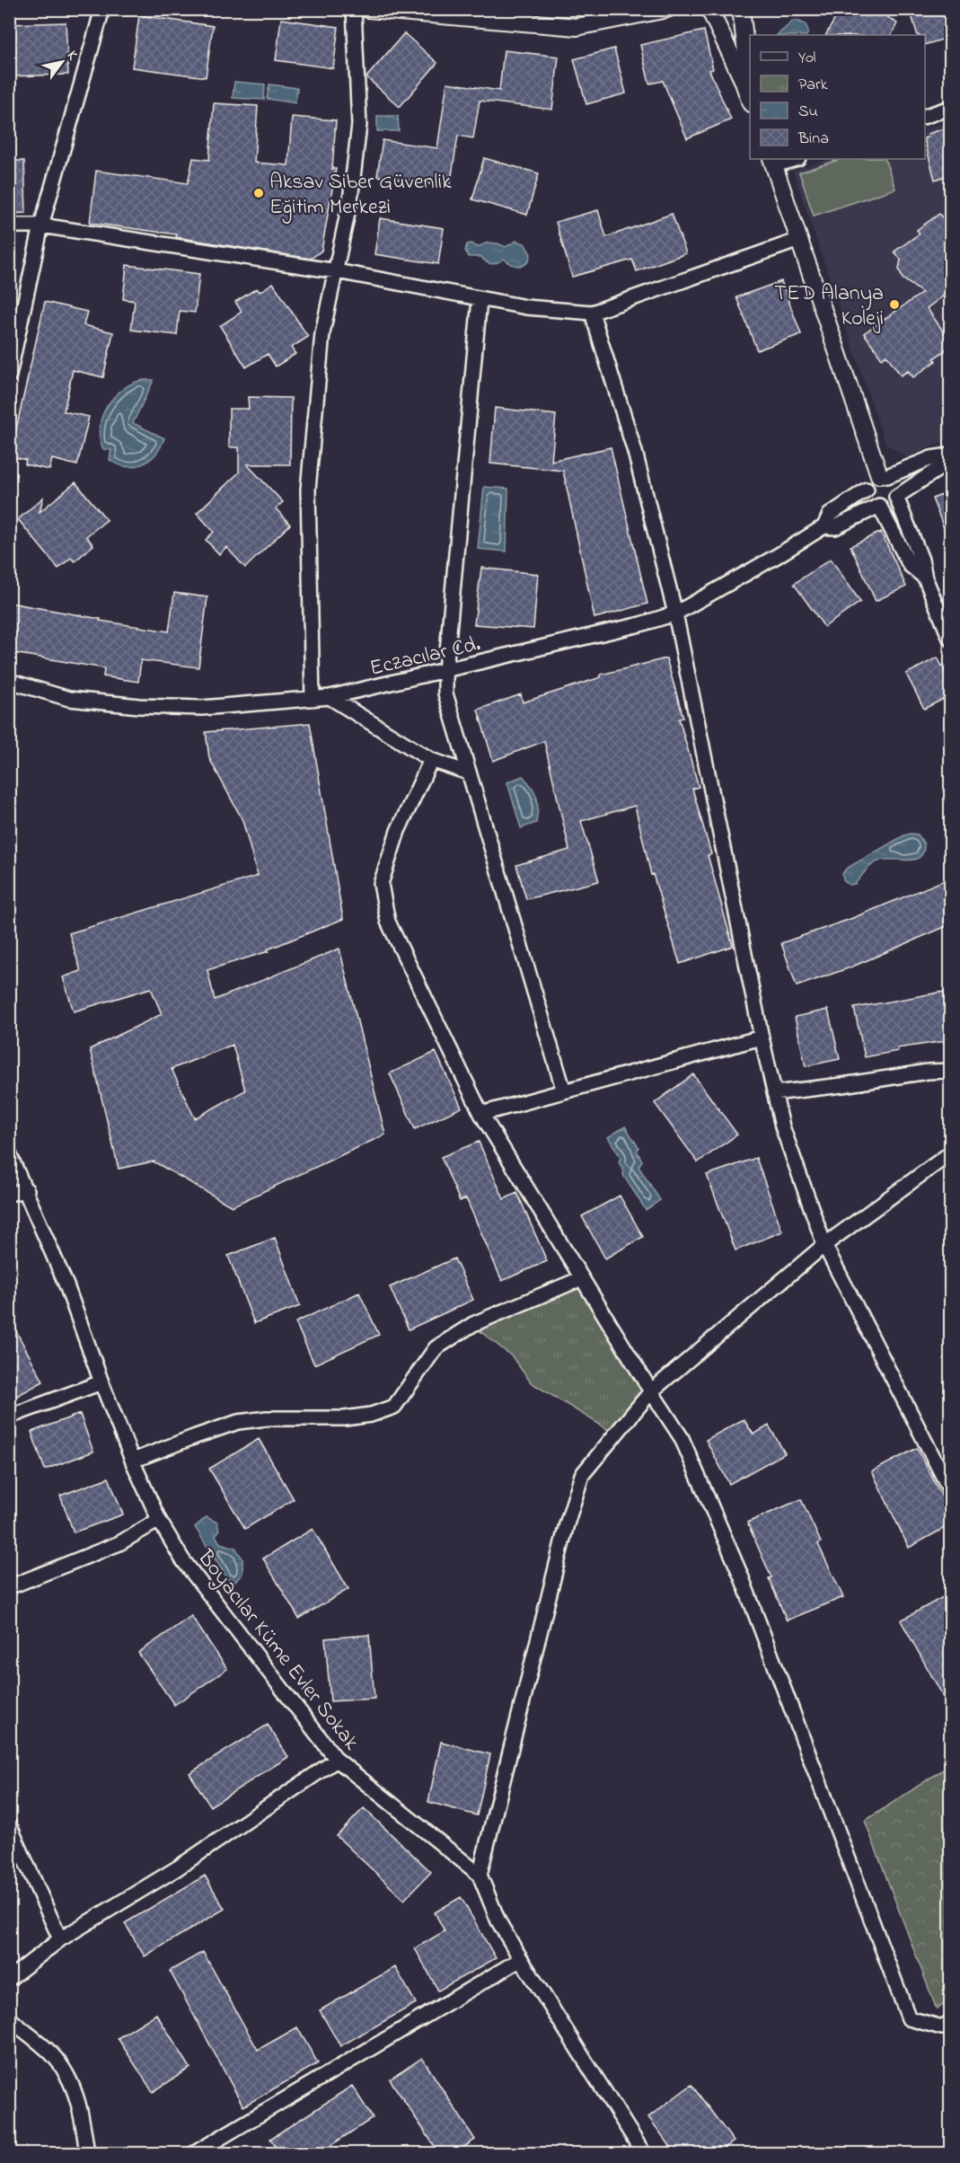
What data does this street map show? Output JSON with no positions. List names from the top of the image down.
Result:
{
  "streets": {
    "street": ["Eczacılar Cd.", "Boyacılar Küme Evler Sokak"]
  },
  "places": ["Aksav Siber Güvenlik Eğitim Merkezi", "TED Alanya Koleji"],
  "legend": [
    "Yol",
    "Park",
    "Su",
    "Bina"
  ],
  "north": "top right"
}
